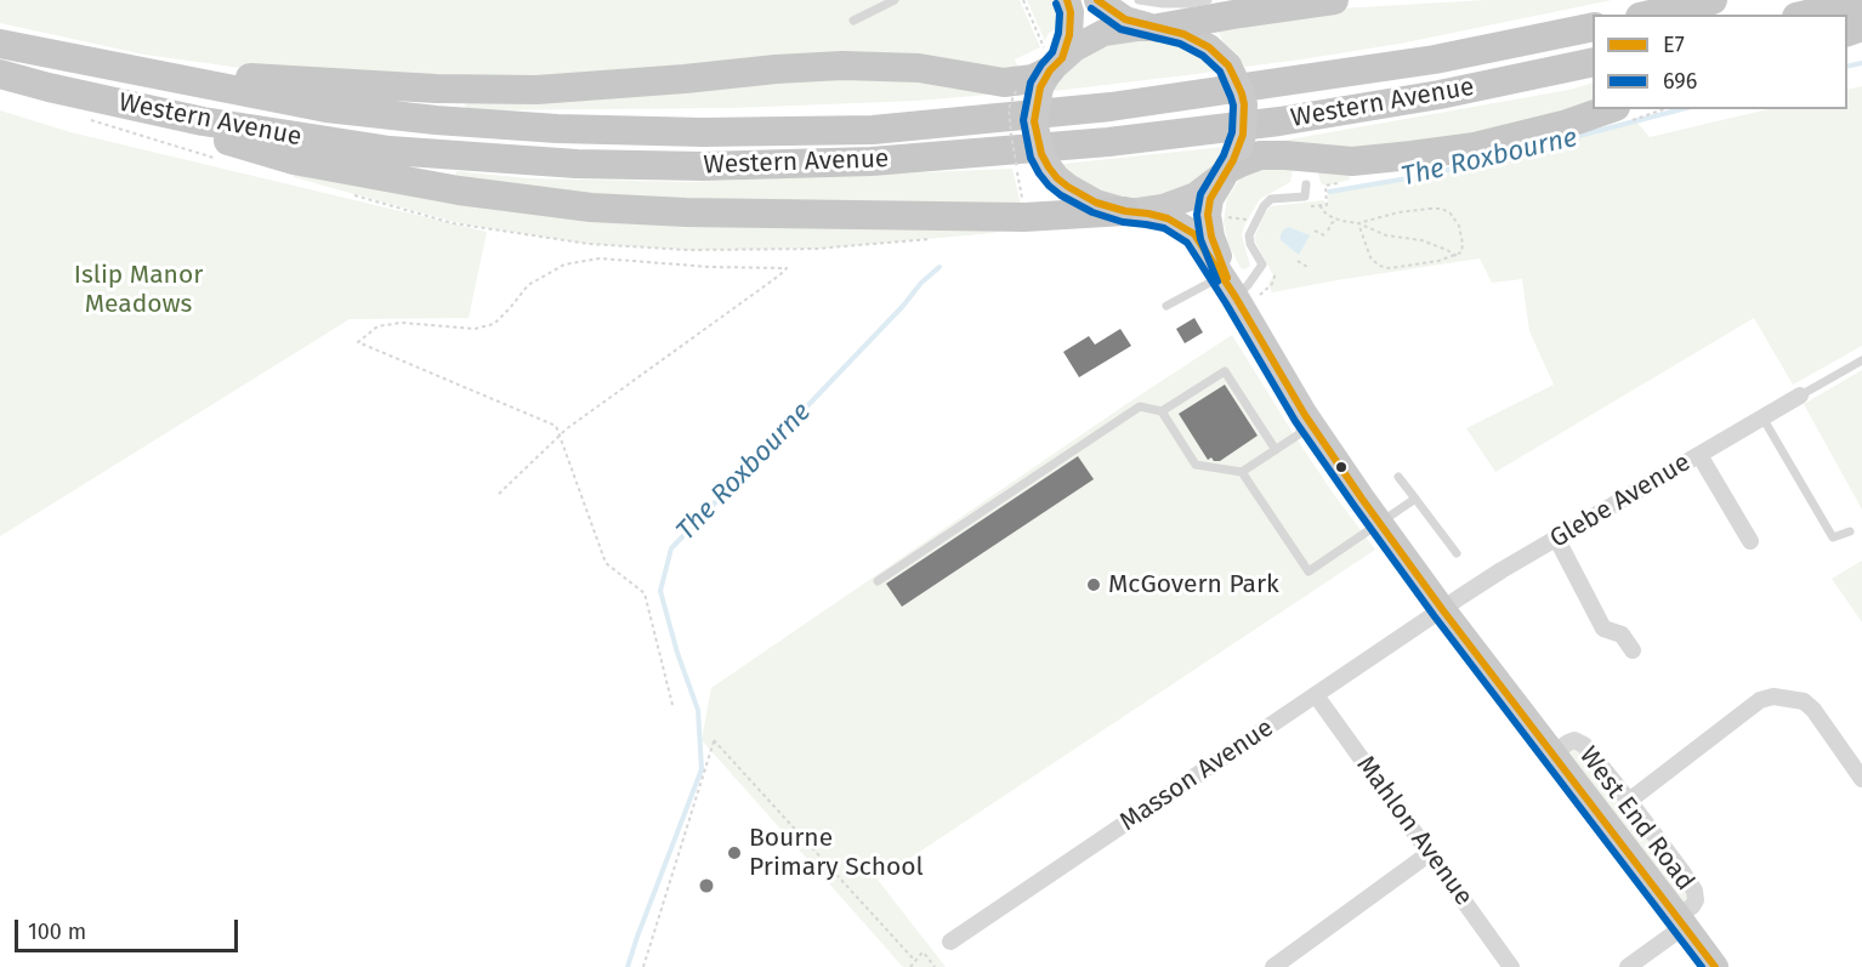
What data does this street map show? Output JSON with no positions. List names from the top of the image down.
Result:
{
  "streets": {
    "highway": ["Western Avenue"],
    "main road": ["West End Road"],
    "street": ["Glebe Avenue", "Masson Avenue", "Mahlon Avenue"]
  },
  "crossings": [
    ["Glebe Avenue", "Masson Avenue"],
    ["Glebe Avenue", "West End Road"],
    ["Masson Avenue", "West End Road"],
    ["Masson Avenue", "Mahlon Avenue"]
  ],
  "water": ["The Roxbourne"],
  "parks": ["Islip Manor Meadows"],
  "places": ["McGovern Park", "Bourne Primary School"],
  "lines": ["transit line E7", "transit line 696"],
  "legend": ["E7", "696"],
  "scale_bar": "100 m"
}
